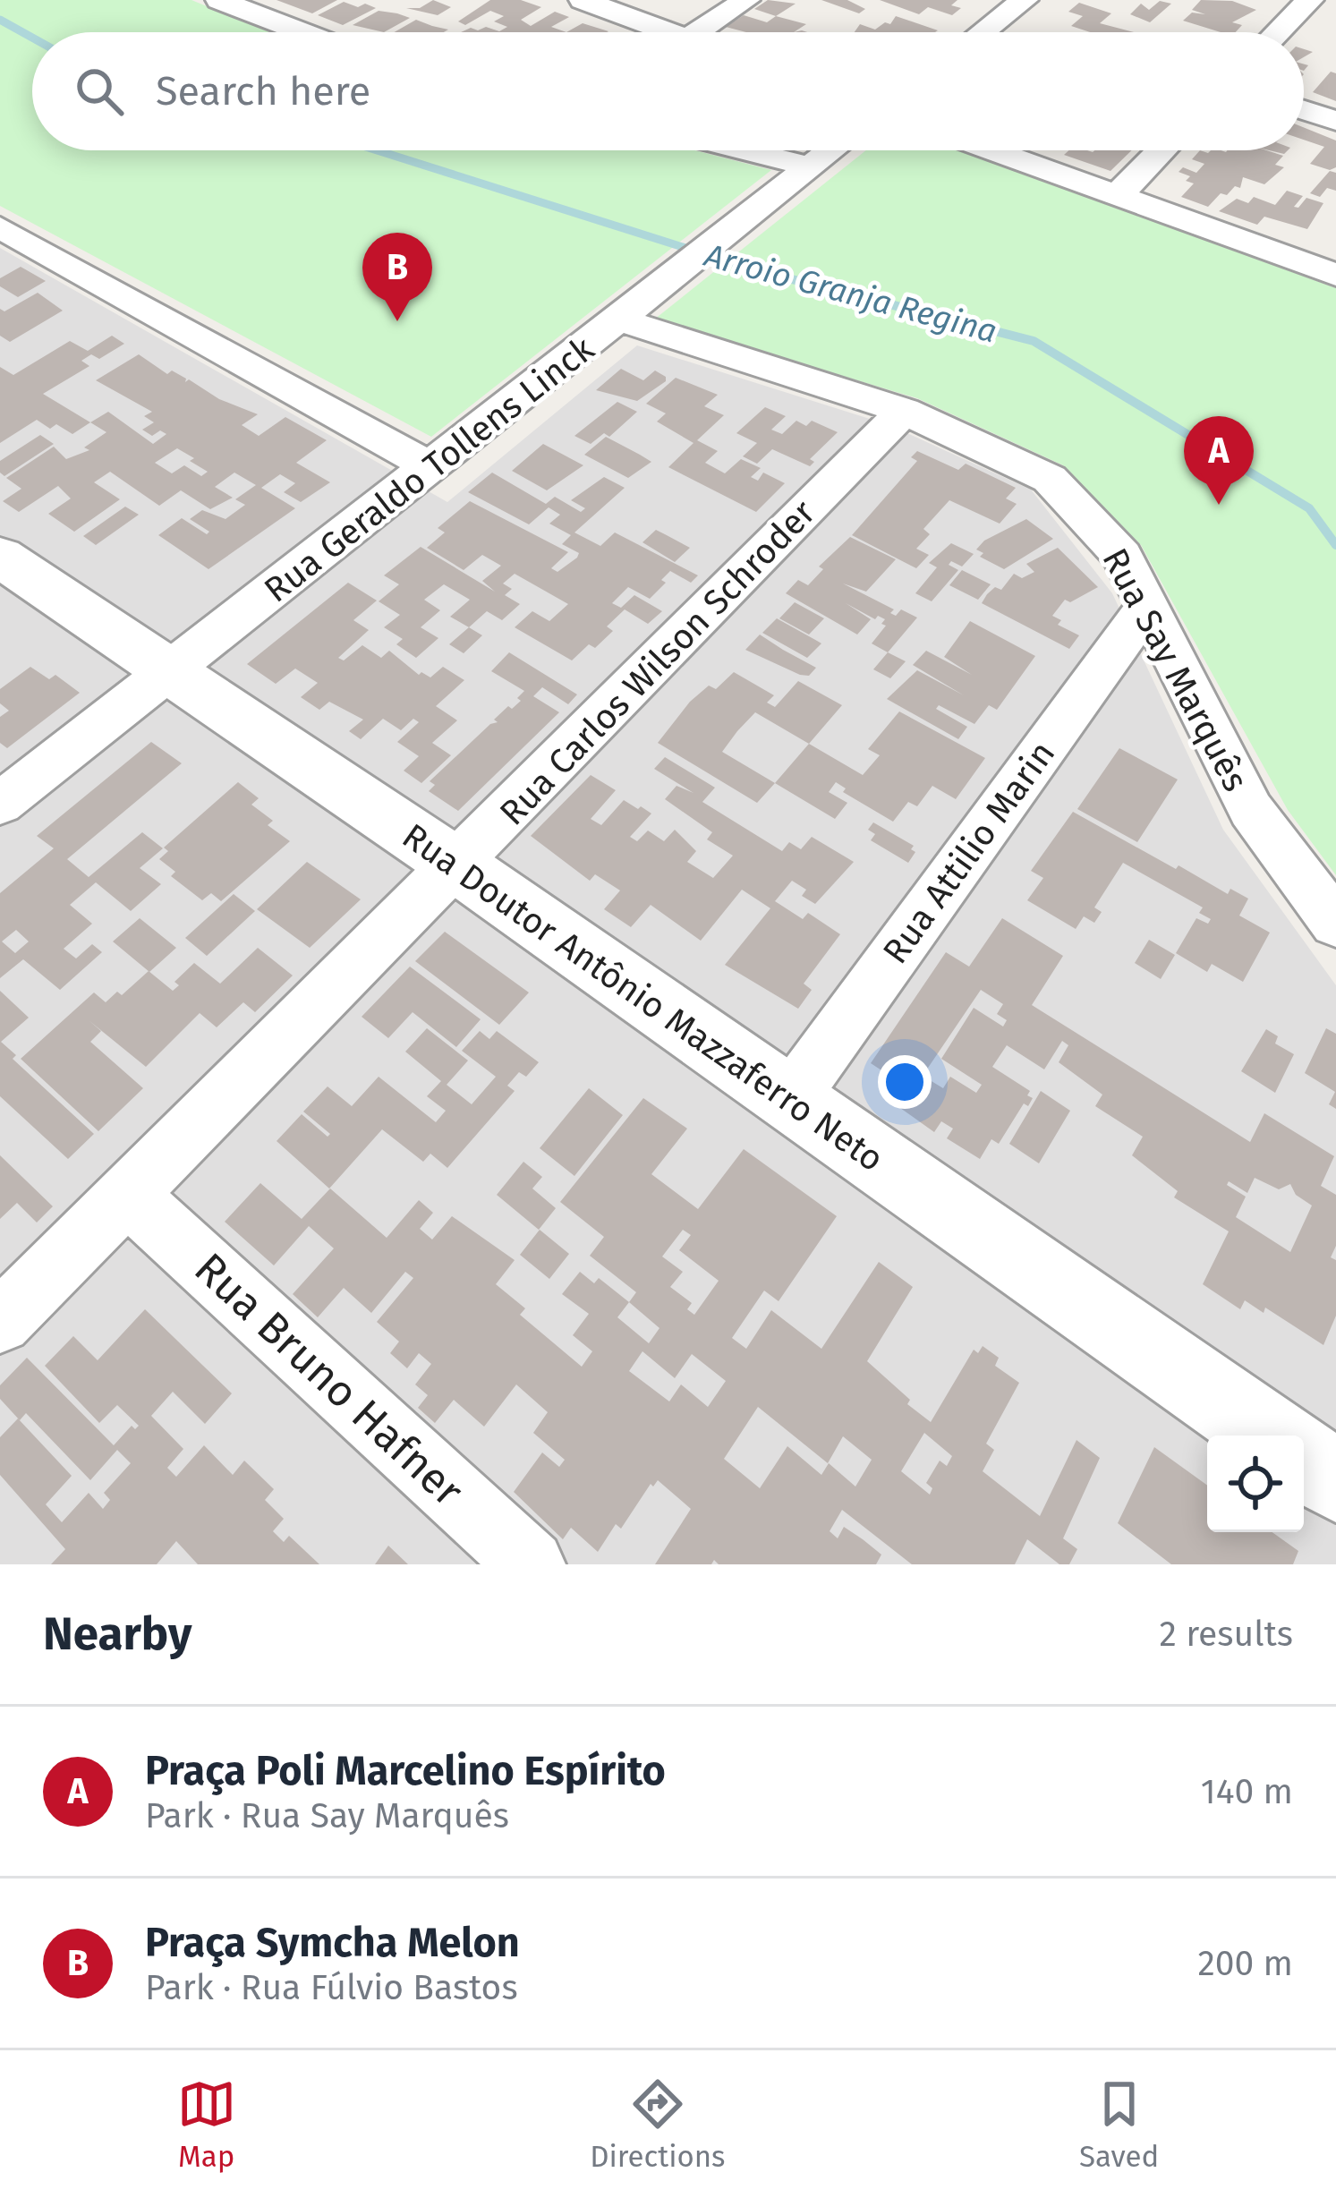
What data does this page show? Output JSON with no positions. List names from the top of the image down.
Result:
{
  "streets": {
    "street": [
      "Rua Geraldo Tollens Linck",
      "Rua Carlos Wilson Schroder",
      "Rua Say Marquês",
      "Rua Attilio Marin",
      "Rua Doutor Antônio Mazzaferro Neto",
      "Rua Bruno Hafner"
    ]
  },
  "crossings": [
    ["Rua Geraldo Tollens Linck", "Rua Say Marquês"],
    ["Rua Geraldo Tollens Linck", "Rua Doutor Antônio Mazzaferro Neto"],
    ["Rua Carlos Wilson Schroder", "Rua Say Marquês"],
    ["Rua Carlos Wilson Schroder", "Rua Doutor Antônio Mazzaferro Neto"],
    ["Rua Carlos Wilson Schroder", "Rua Bruno Hafner"],
    ["Rua Say Marquês", "Rua Attilio Marin"],
    ["Rua Attilio Marin", "Rua Doutor Antônio Mazzaferro Neto"]
  ],
  "water": ["Arroio Granja Regina"],
  "page": {
    "search": "Search here",
    "pins": ["B", "A"],
    "heading": ["Nearby", "2 results"],
    "list": [
      {
        "mark": "A",
        "name": "Praça Poli Marcelino Espírito",
        "note": "Park · Rua Say Marquês",
        "value": "140 m"
      },
      {
        "mark": "B",
        "name": "Praça Symcha Melon",
        "note": "Park · Rua Fúlvio Bastos",
        "value": "200 m"
      }
    ],
    "nav": ["Map", "Directions", "Saved"]
  }
}
